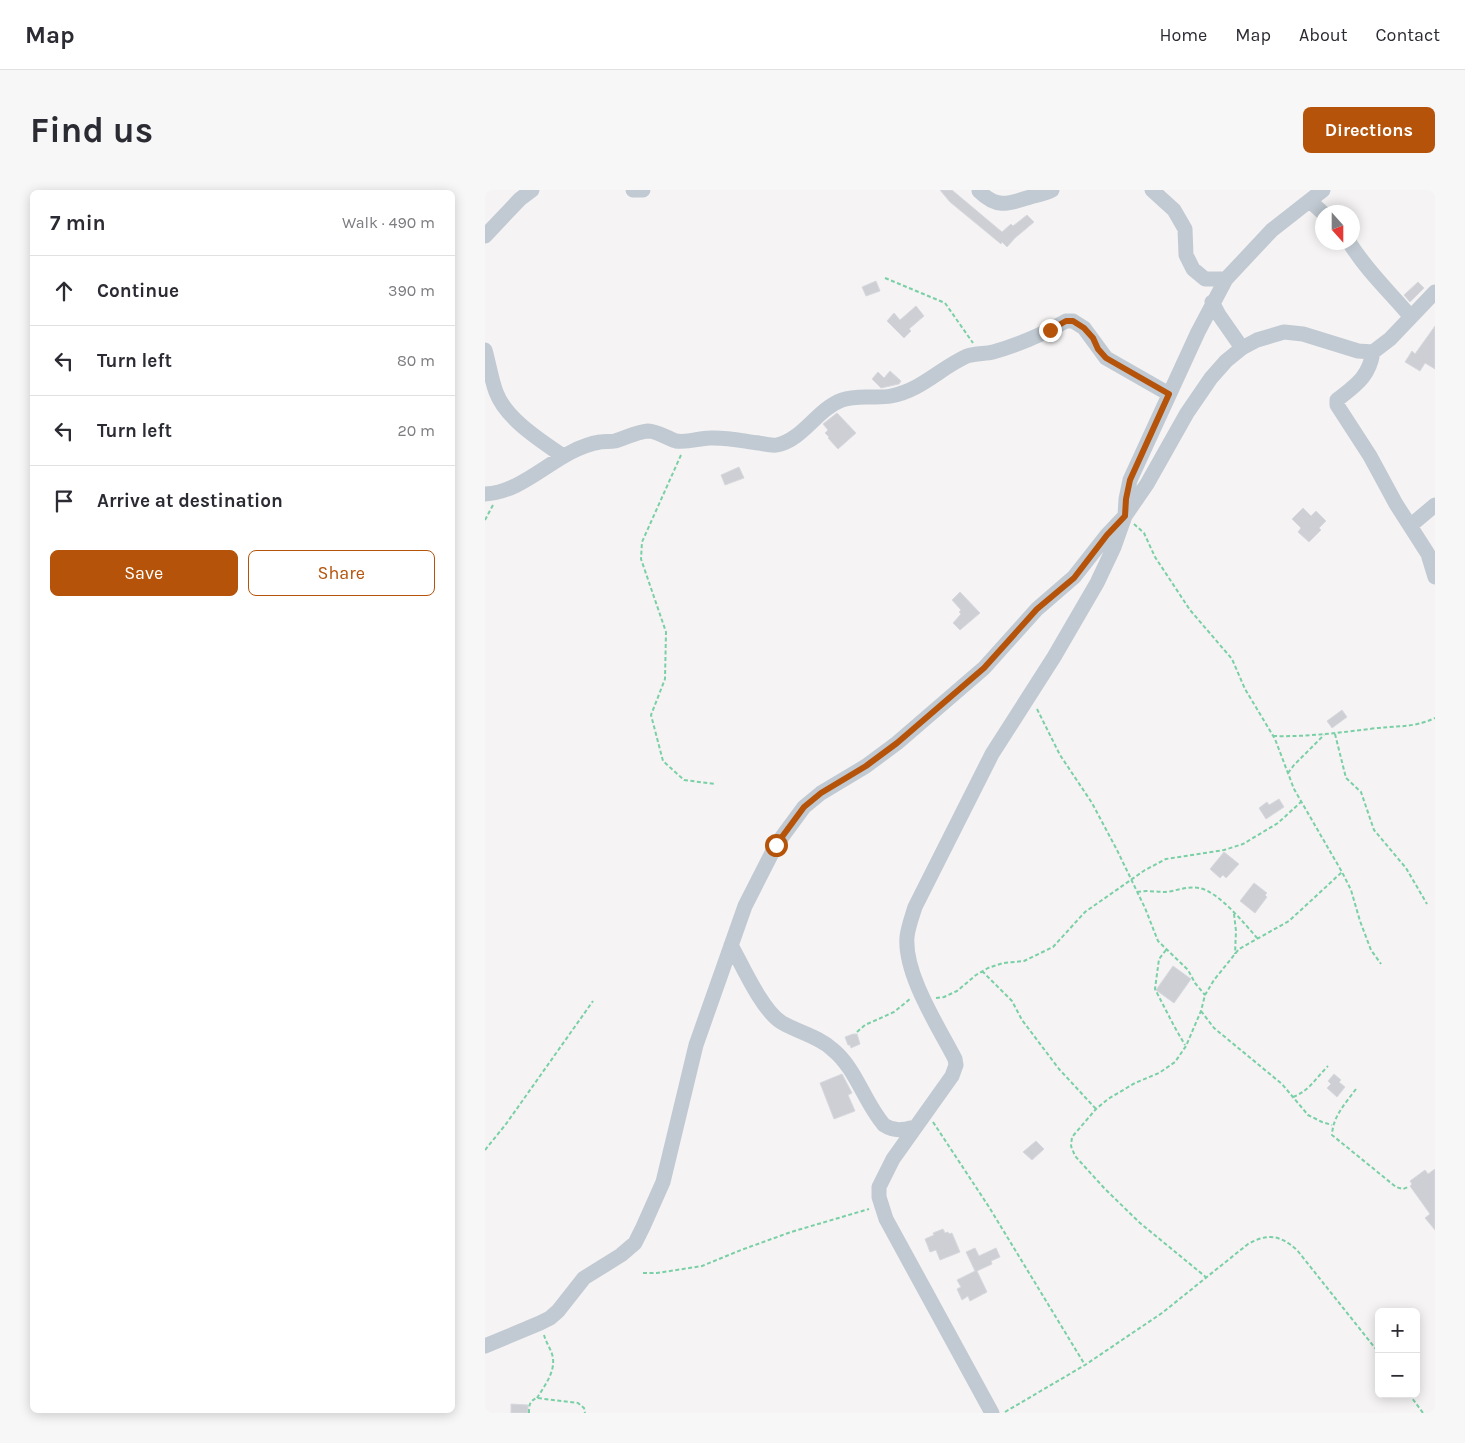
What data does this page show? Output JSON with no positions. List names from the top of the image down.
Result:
{
  "north": "bottom",
  "page": {
    "header": "Map",
    "nav": [
      "Home",
      "Map",
      "About",
      "Contact"
    ],
    "buttons": [
      "Directions",
      ["Save", "Share"]
    ],
    "title": "Find us",
    "heading": ["7 min", "Walk · 490 m"],
    "list": [
      ["Continue", "390 m"],
      ["Turn left", "80 m"],
      ["Turn left", "20 m"],
      "Arrive at destination"
    ],
    "map_buttons": ["+", "−"]
  }
}
